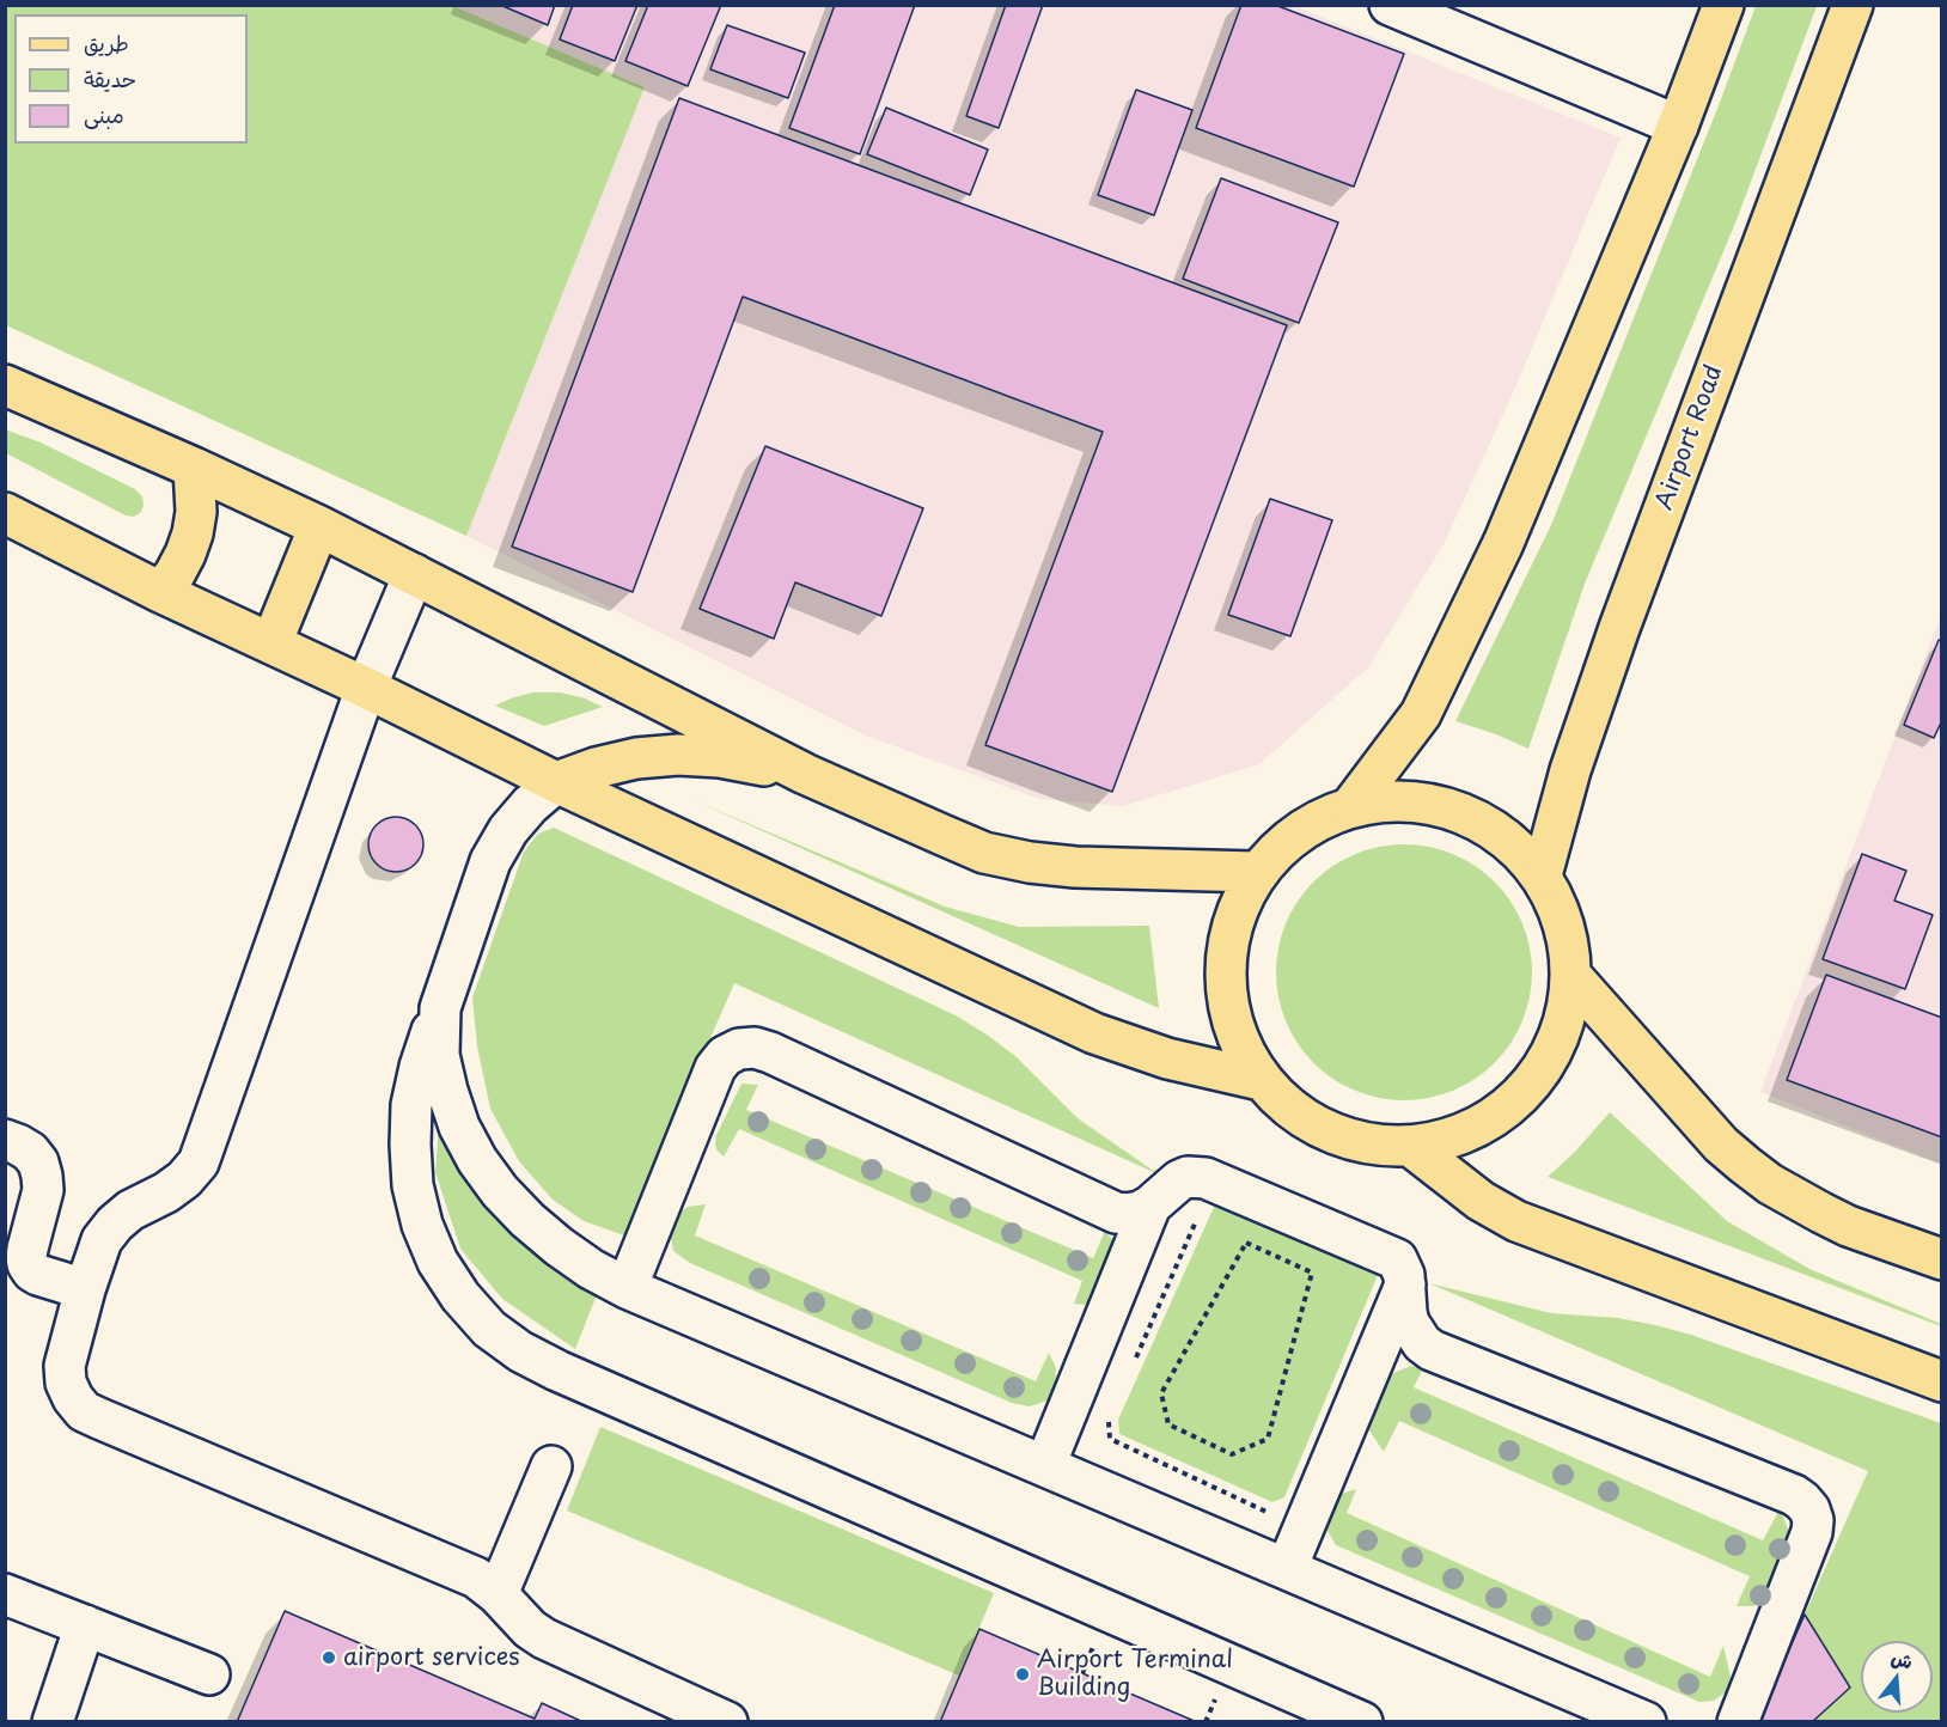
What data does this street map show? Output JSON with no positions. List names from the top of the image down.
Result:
{
  "streets": {
    "main road": ["Airport Road"]
  },
  "places": ["airport services", "Airport Terminal Building"],
  "legend": ["طريق", "حديقة", "مبنى"],
  "north": "top"
}
